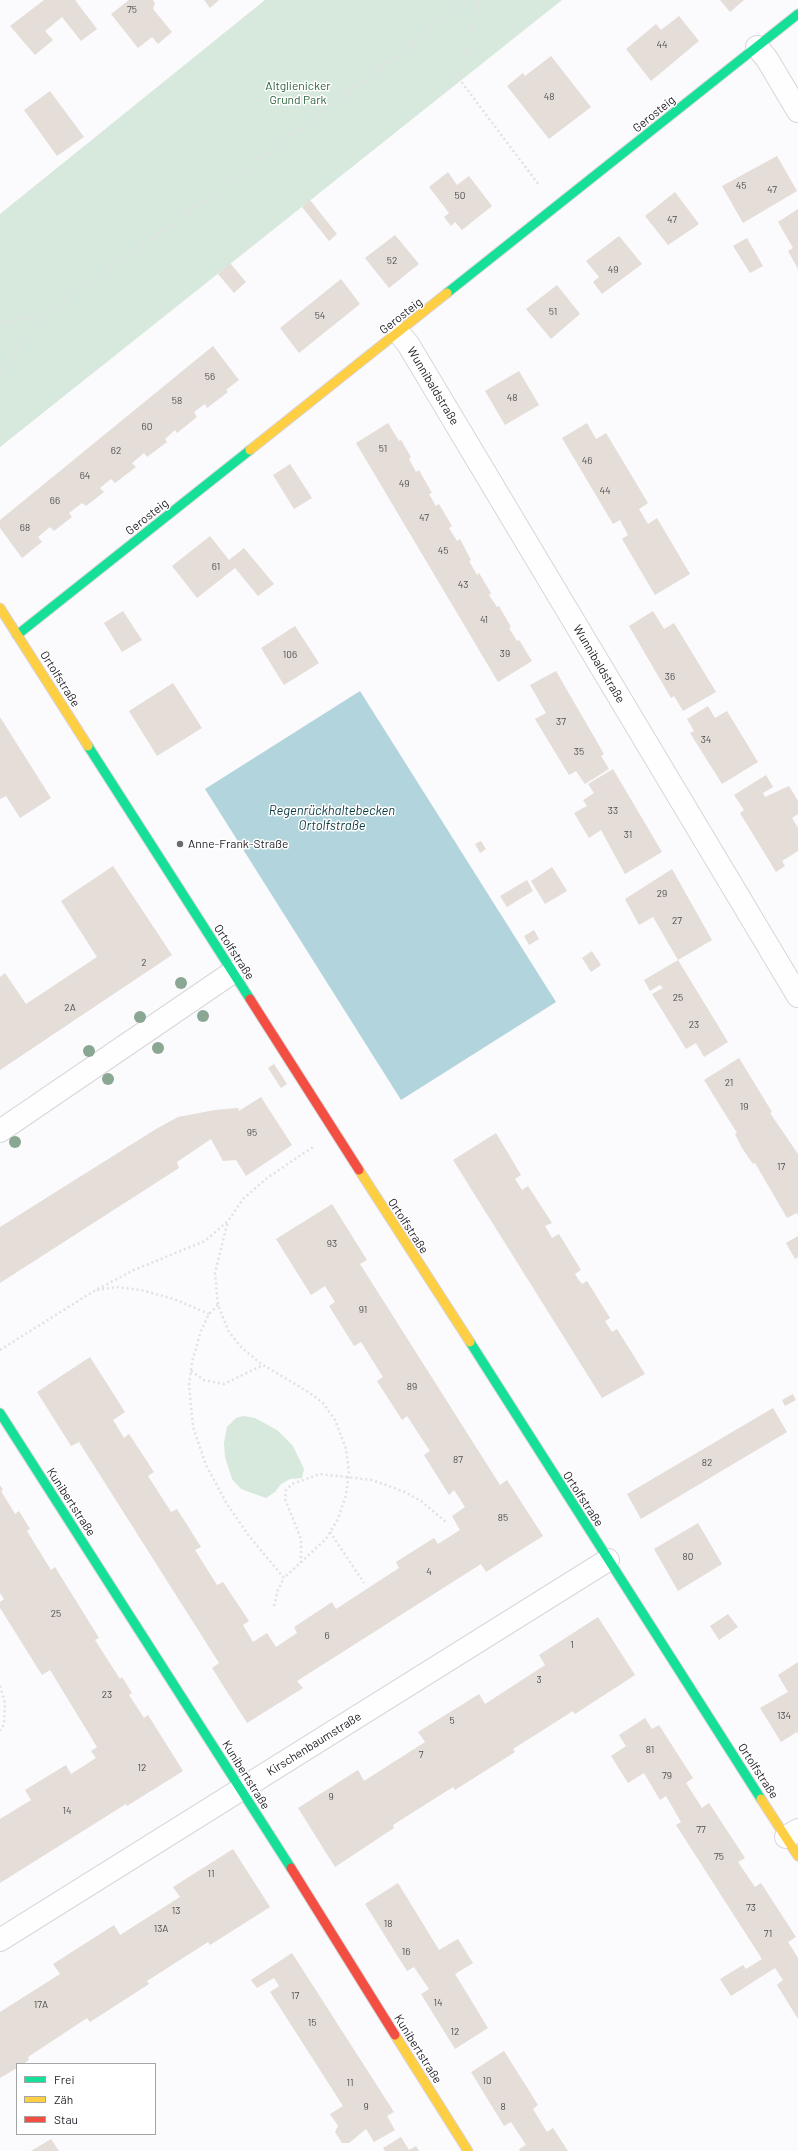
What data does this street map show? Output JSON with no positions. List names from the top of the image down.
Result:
{
  "streets": {
    "street": [
      "Gerosteig",
      "Wunnibaldstraße",
      "Ortolfstraße",
      "Kunibertstraße",
      "Kirschenbaumstraße"
    ]
  },
  "crossings": [
    ["Gerosteig", "Wunnibaldstraße"],
    ["Gerosteig", "Ortolfstraße"],
    ["Ortolfstraße", "Kirschenbaumstraße"],
    ["Kunibertstraße", "Kirschenbaumstraße"]
  ],
  "water": ["Regenrückhaltebecken Ortolfstraße"],
  "parks": ["Altglienicker Grund Park"],
  "places": ["Anne-Frank-Straße"],
  "house_numbers": [
    "75",
    "44",
    "48",
    "45",
    "47",
    "50",
    "47",
    "52",
    "49",
    "51",
    "54",
    "56",
    "48",
    "58",
    "60",
    "51",
    "62",
    "46",
    "64",
    "49",
    "44",
    "66",
    "47",
    "68",
    "45",
    "61",
    "43",
    "41",
    "39",
    "106",
    "36",
    "37",
    "34",
    "35",
    "33",
    "31",
    "29",
    "27",
    "2",
    "25",
    "2A",
    "23",
    "21",
    "19",
    "95",
    "17",
    "93",
    "91",
    "89",
    "87",
    "82",
    "85",
    "80",
    "4",
    "25",
    "6",
    "1",
    "3",
    "23",
    "134",
    "5",
    "81",
    "7",
    "12",
    "79",
    "9",
    "14",
    "77",
    "75",
    "11",
    "73",
    "13",
    "18",
    "13A",
    "71",
    "16",
    "17",
    "14",
    "17A",
    "15",
    "12",
    "10",
    "11",
    "9",
    "8"
  ],
  "legend": ["Frei", "Zäh", "Stau"]
}
